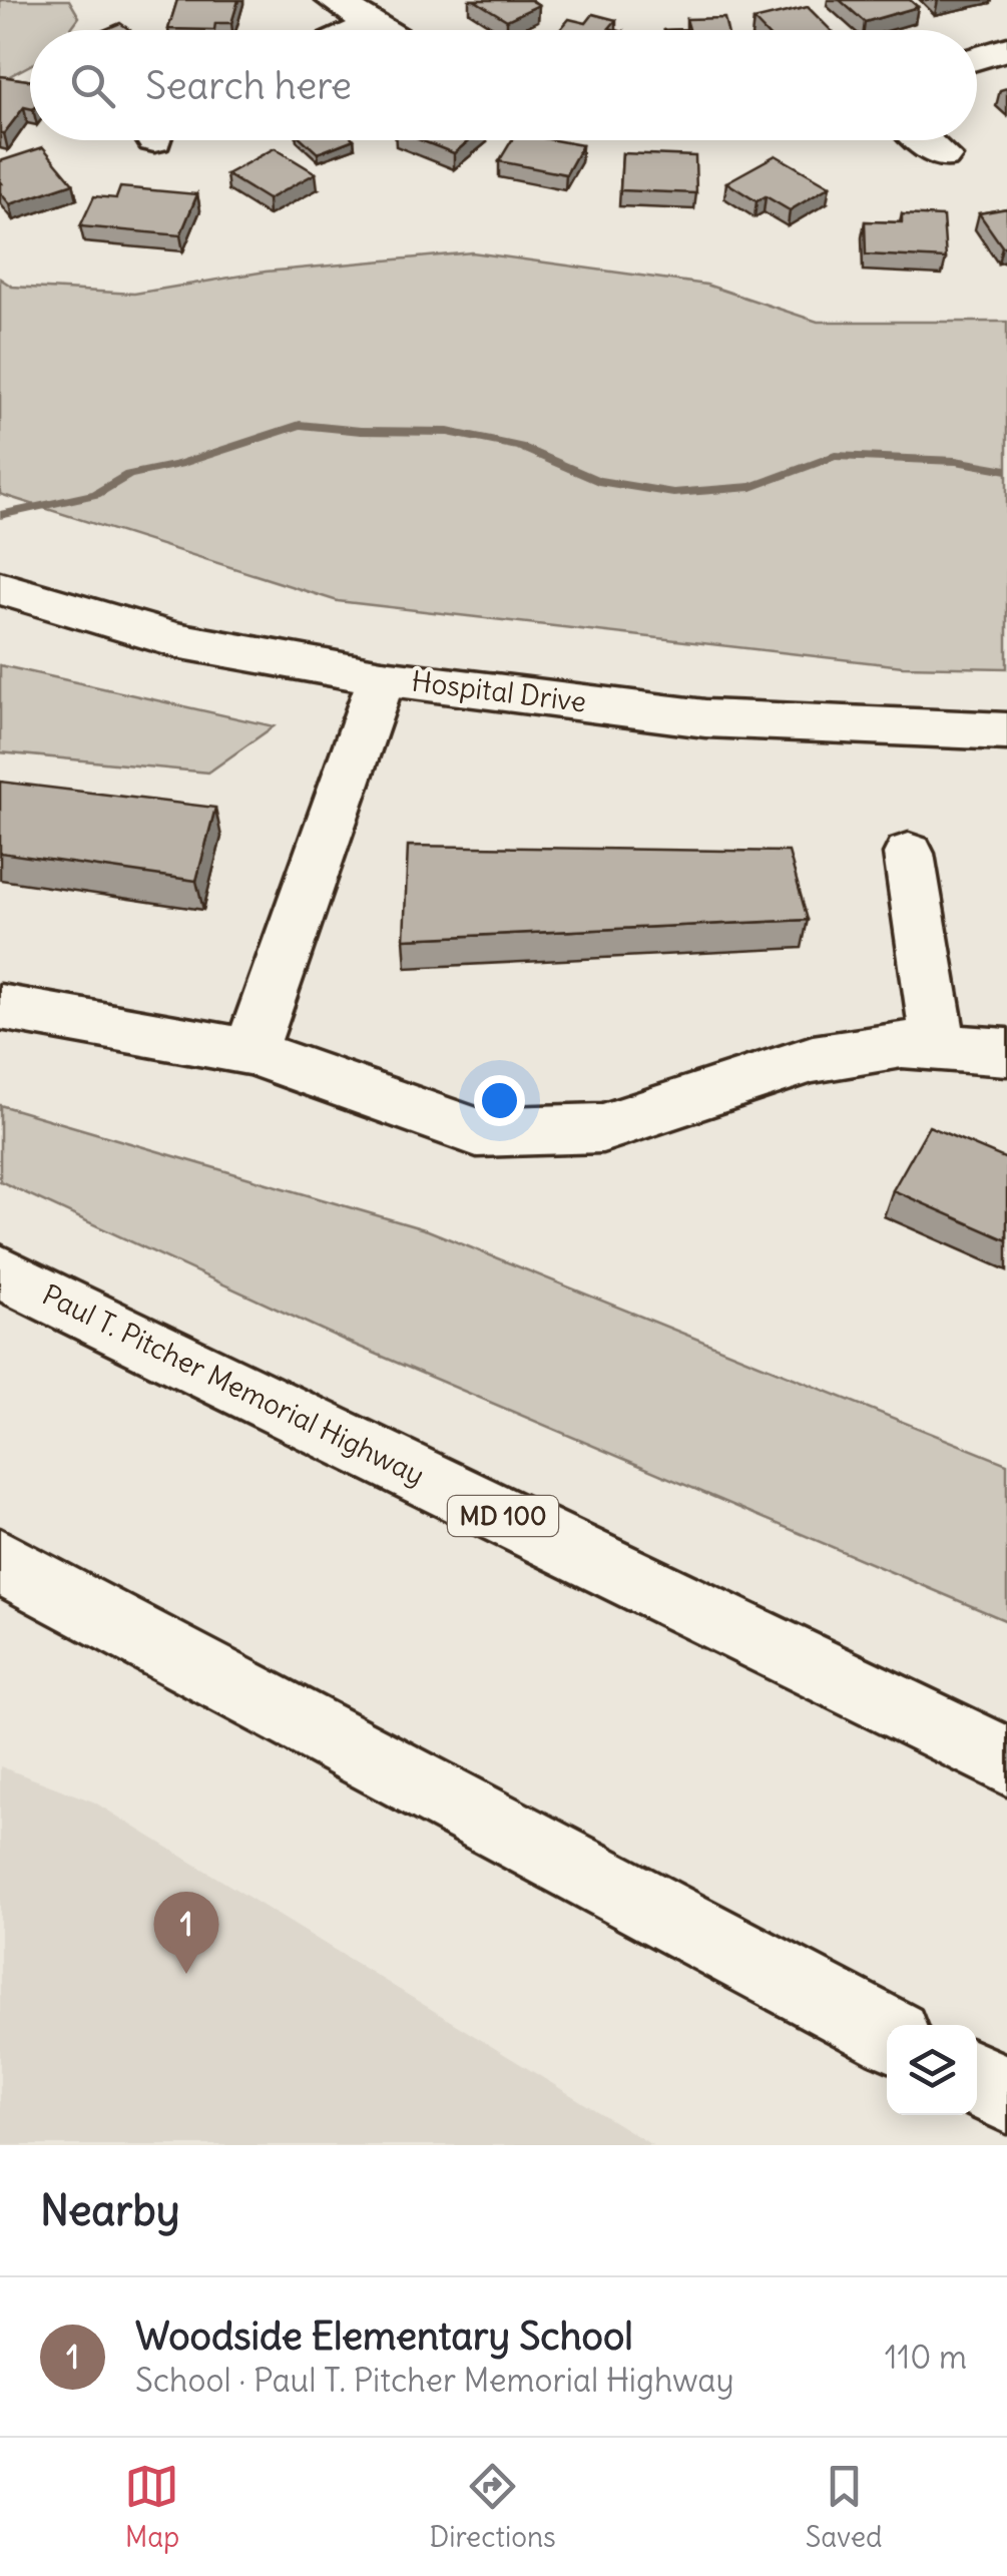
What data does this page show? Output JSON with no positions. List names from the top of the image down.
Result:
{
  "streets": {
    "main road": ["Hospital Drive", "Paul T. Pitcher Memorial Highway", "MD 100"]
  },
  "page": {
    "search": "Search here",
    "pins": "1",
    "heading": "Nearby",
    "list": [
      {
        "mark": "1",
        "name": "Woodside Elementary School",
        "note": "School · Paul T. Pitcher Memorial Highway",
        "value": "110 m"
      }
    ],
    "nav": ["Map", "Directions", "Saved"]
  }
}
